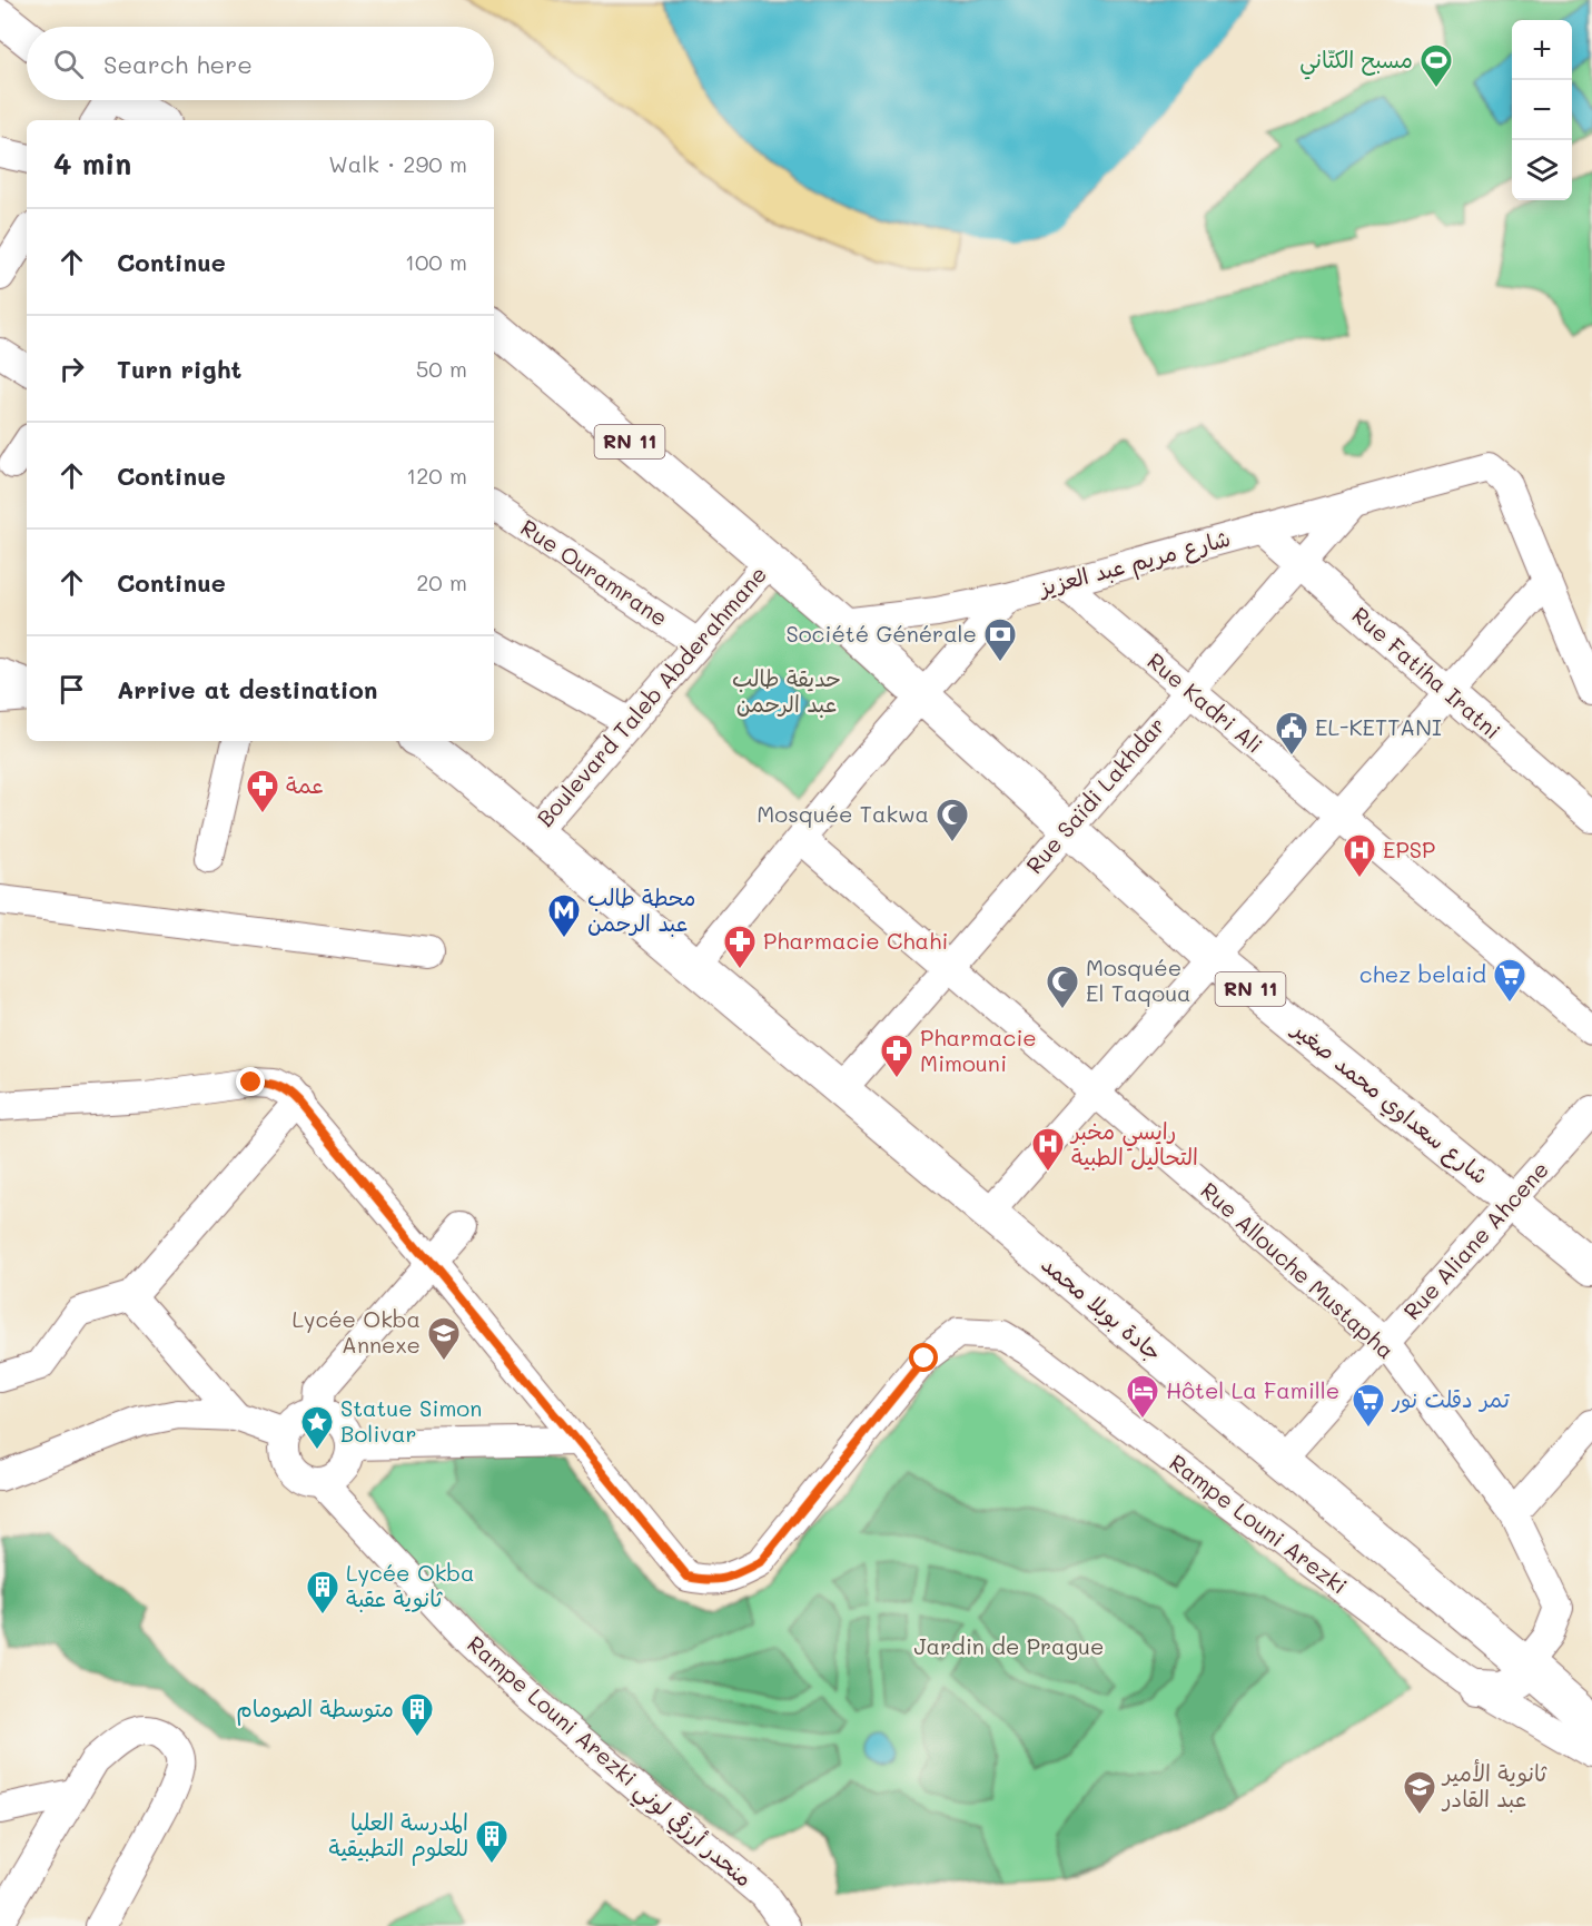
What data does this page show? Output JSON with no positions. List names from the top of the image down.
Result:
{
  "streets": {
    "main road": ["RN 11", "شارع سعداوي محمد صغير", "جادة بوبلا محمد"],
    "street": [
      "شارع مريم عبد العزيز",
      "Rue Ouramrane",
      "Rue Fatiha Iratni",
      "Boulevard Taleb Abderahmane",
      "Rue Kadri Ali",
      "Rue Saïdi Lakhdar",
      "Rue Aliane Ahcene",
      "Rue Allouche Mustapha",
      "Rampe Louni Arezki",
      "Rampe Louni Arezki منحدر أرزقي لوني"
    ]
  },
  "crossings": [
    ["RN 11", "شارع مريم عبد العزيز"],
    ["RN 11", "Boulevard Taleb Abderahmane"],
    ["RN 11", "شارع سعداوي محمد صغير"],
    ["شارع مريم عبد العزيز", "Rue Fatiha Iratni"],
    ["شارع مريم عبد العزيز", "Rue Kadri Ali"],
    ["شارع مريم عبد العزيز", "Rue Saïdi Lakhdar"],
    ["Rue Ouramrane", "Boulevard Taleb Abderahmane"],
    ["Rue Fatiha Iratni", "Rue Saïdi Lakhdar"],
    ["Boulevard Taleb Abderahmane", "جادة بوبلا محمد"],
    ["Rue Kadri Ali", "Rue Saïdi Lakhdar"],
    ["Rue Saïdi Lakhdar", "شارع سعداوي محمد صغير"],
    ["Rue Saïdi Lakhdar", "Rue Allouche Mustapha"],
    ["Rue Saïdi Lakhdar", "جادة بوبلا محمد"],
    ["شارع سعداوي محمد صغير", "Rue Aliane Ahcene"],
    ["Rue Aliane Ahcene", "Rue Allouche Mustapha"],
    ["Rue Aliane Ahcene", "جادة بوبلا محمد"],
    ["Rue Allouche Mustapha", "جادة بوبلا محمد"]
  ],
  "parks": ["حديقة طالب عبد الرحمن", "Jardin de Prague"],
  "places": {
    "sports": ["مسبح الكتّاني"],
    "bank": ["Société Générale"],
    "public building": ["EL-KETTANI"],
    "pharmacy": ["عمة", "Pharmacie Chahi", "Pharmacie Mimouni"],
    "mosque": ["Mosquée Takwa", "Mosquée El Taqoua"],
    "hospital": ["EPSP", "رايسي مخبر التحاليل الطبية"],
    "metro station": ["محطة طالب عبد الرحمن"],
    "supermarket": ["chez belaid", "تمر دقلت نور"],
    "school or university": ["Lycée Okba Annexe", "ثانوية الأمير عبد القادر"],
    "hotel": ["Hôtel La Famille"],
    "place": ["Statue Simon Bolivar"],
    "building": ["Lycée Okba ثانوية عقبة", "متوسطة الصومام", "المدرسة العليا للعلوم التطبيقية"]
  },
  "page": {
    "map_buttons": ["+", "−"],
    "search": "Search here",
    "heading": ["4 min", "Walk · 290 m"],
    "list": [
      ["Continue", "100 m"],
      ["Turn right", "50 m"],
      ["Continue", "120 m"],
      ["Continue", "20 m"],
      "Arrive at destination"
    ]
  }
}
